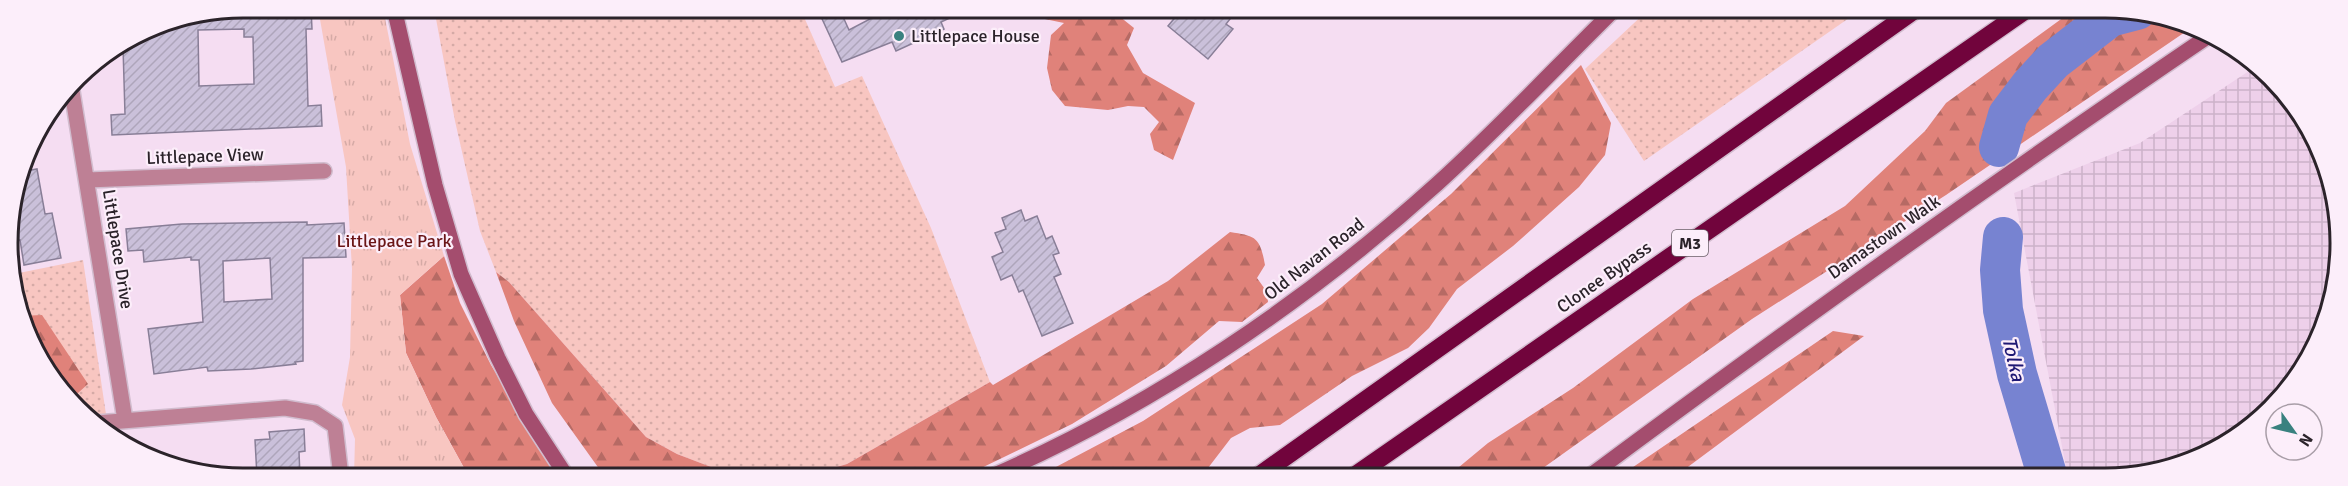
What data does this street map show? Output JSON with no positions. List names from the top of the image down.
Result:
{
  "streets": {
    "highway": ["M3", "Clonee Bypass"],
    "main road": ["Damastown Walk", "Old Navan Road"],
    "street": ["Littlepace View", "Littlepace Drive"]
  },
  "crossings": [
    ["Littlepace View", "Littlepace Drive"]
  ],
  "water": ["Tolka"],
  "parks": ["Littlepace Park"],
  "places": ["Littlepace House"],
  "north": "bottom right"
}
